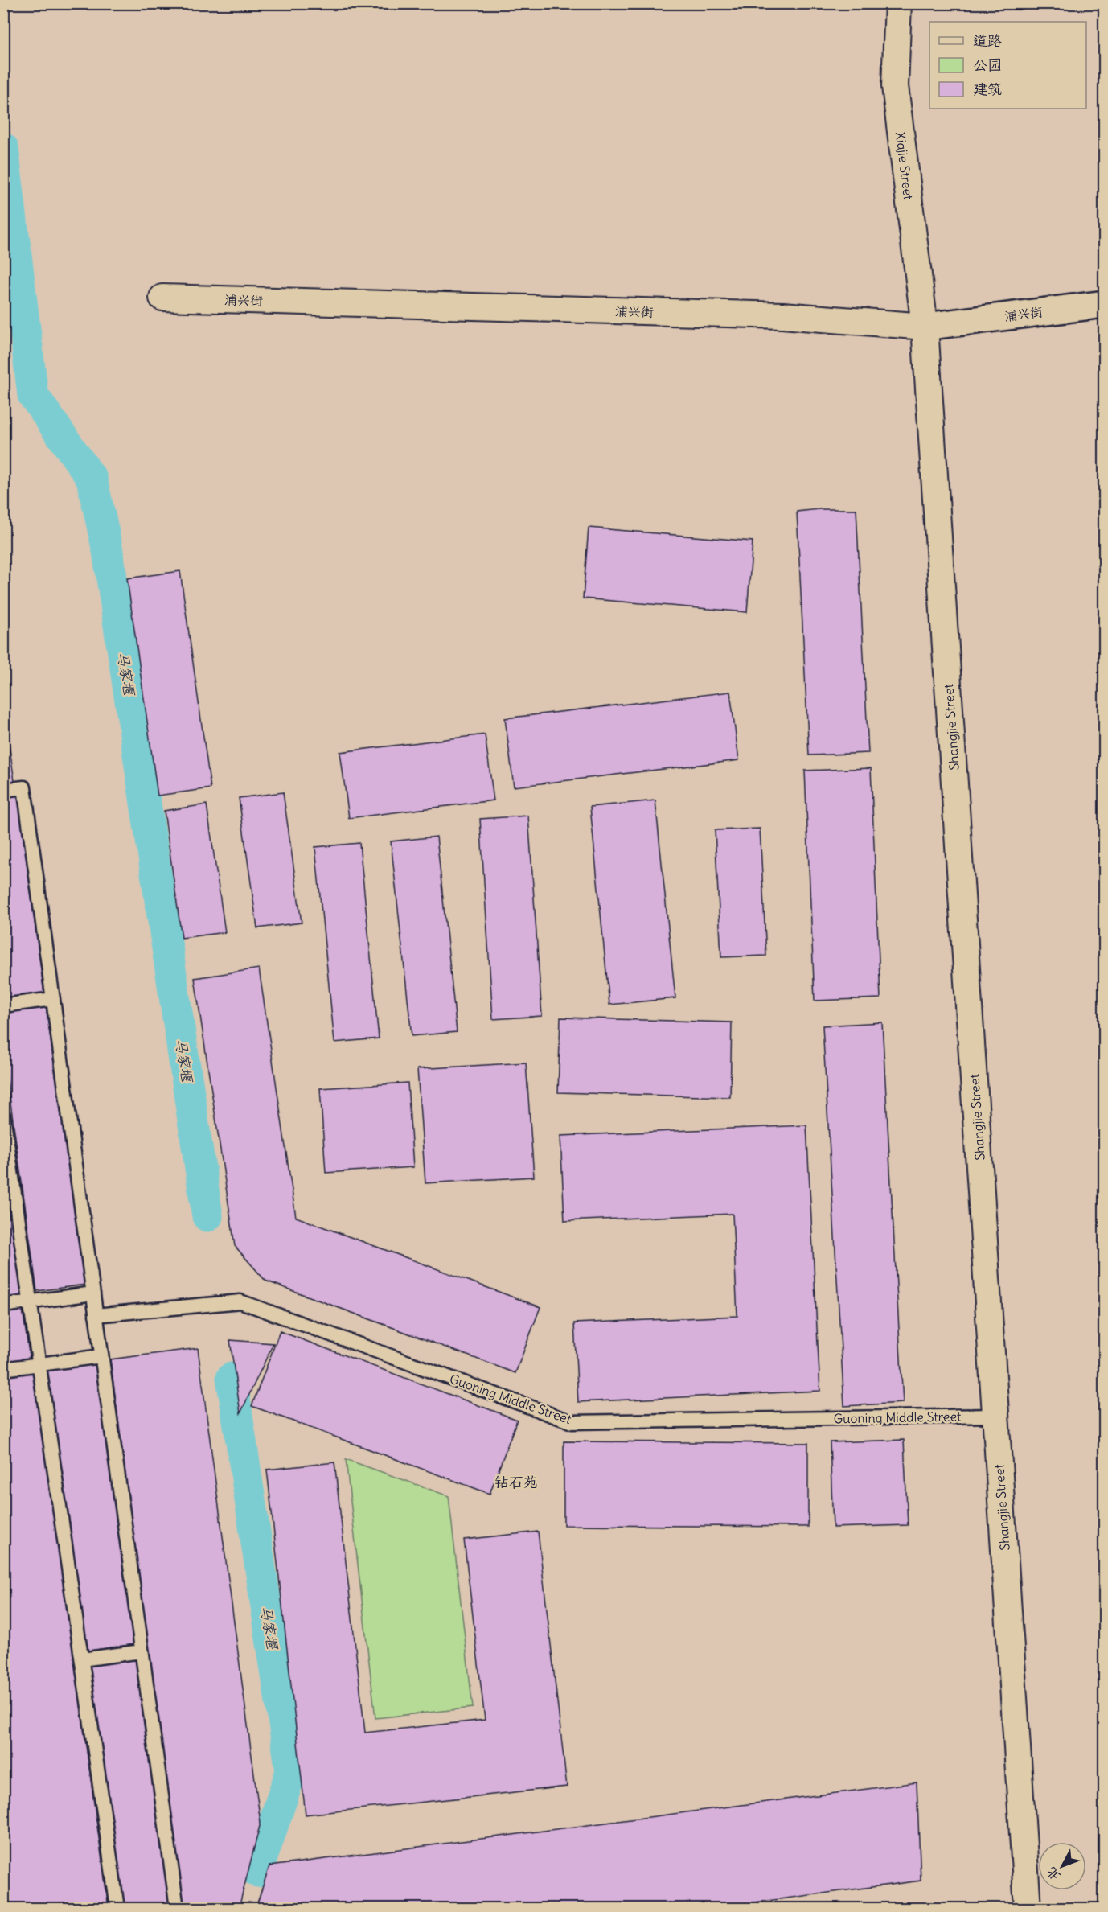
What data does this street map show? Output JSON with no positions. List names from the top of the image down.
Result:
{
  "streets": {
    "street": ["Xiajie Street", "浦兴街", "Shangjie Street"],
    "lane": ["Guoning Middle Street"]
  },
  "crossings": [
    ["Xiajie Street", "浦兴街"],
    ["Xiajie Street", "Shangjie Street"],
    ["浦兴街", "Shangjie Street"],
    ["Shangjie Street", "Guoning Middle Street"]
  ],
  "districts": ["钻石苑"],
  "water": ["马家堰"],
  "legend": ["道路", "公园", "建筑"],
  "north": "bottom left"
}
